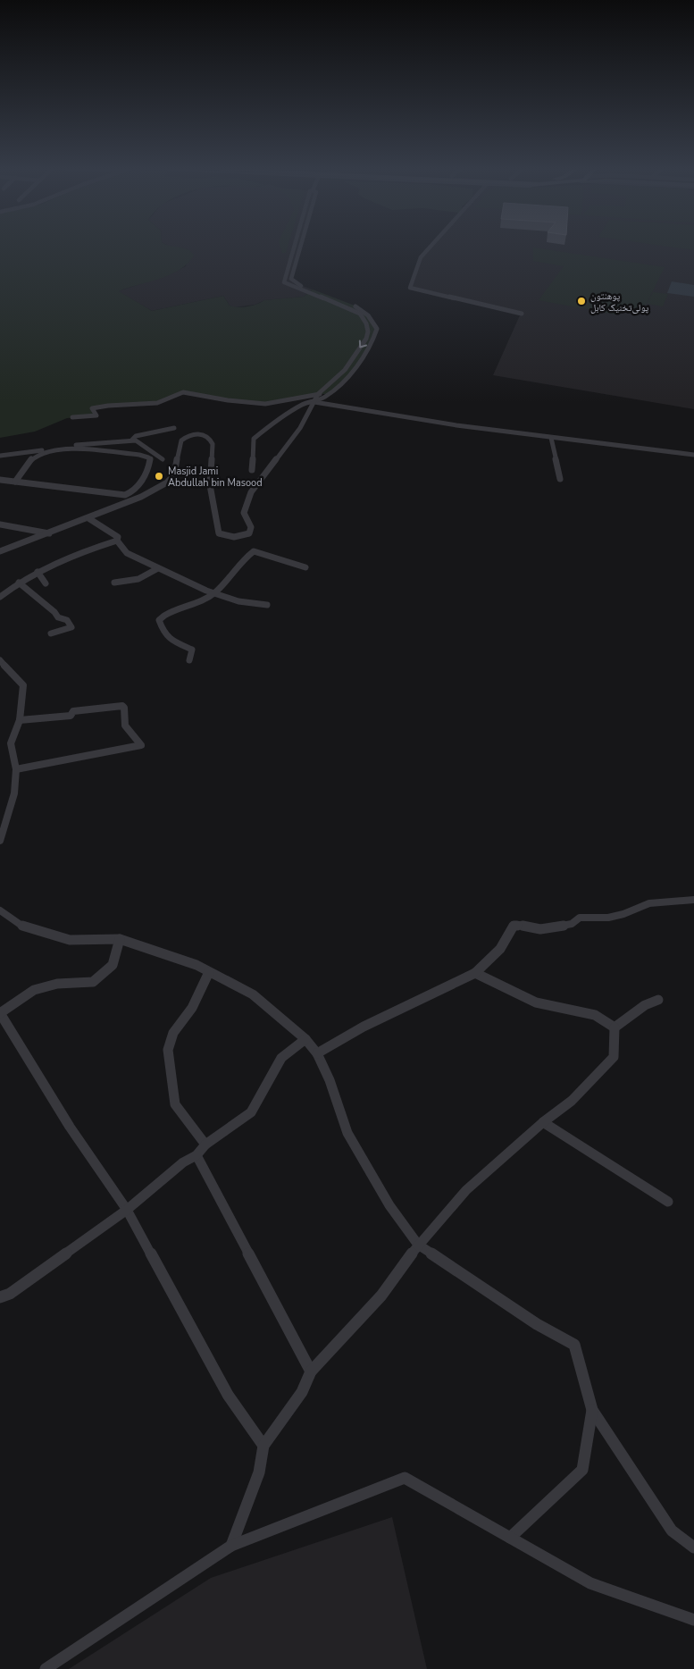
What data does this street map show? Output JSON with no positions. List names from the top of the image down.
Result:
{
  "places": ["پوهنتون پولی‌تخنیک کابل", "Masjid Jami Abdullah bin Masood"]
}
